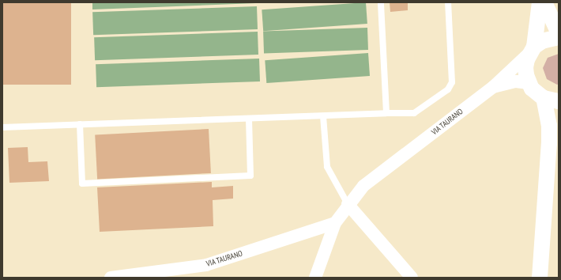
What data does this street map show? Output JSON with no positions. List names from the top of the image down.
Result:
{
  "streets": {
    "street": ["VIA TAURANO"]
  }
}
